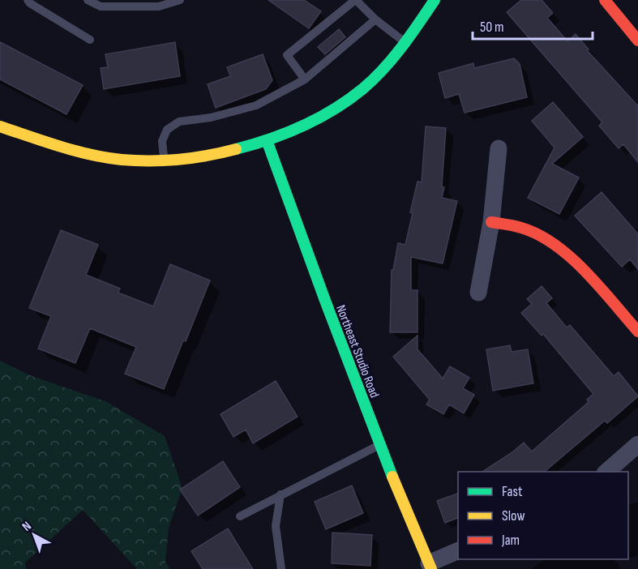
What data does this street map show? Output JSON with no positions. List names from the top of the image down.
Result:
{
  "streets": {
    "street": ["Northeast Studio Road"]
  },
  "legend": ["Fast", "Slow", "Jam"],
  "scale_bar": "50 m",
  "north": "top left"
}
